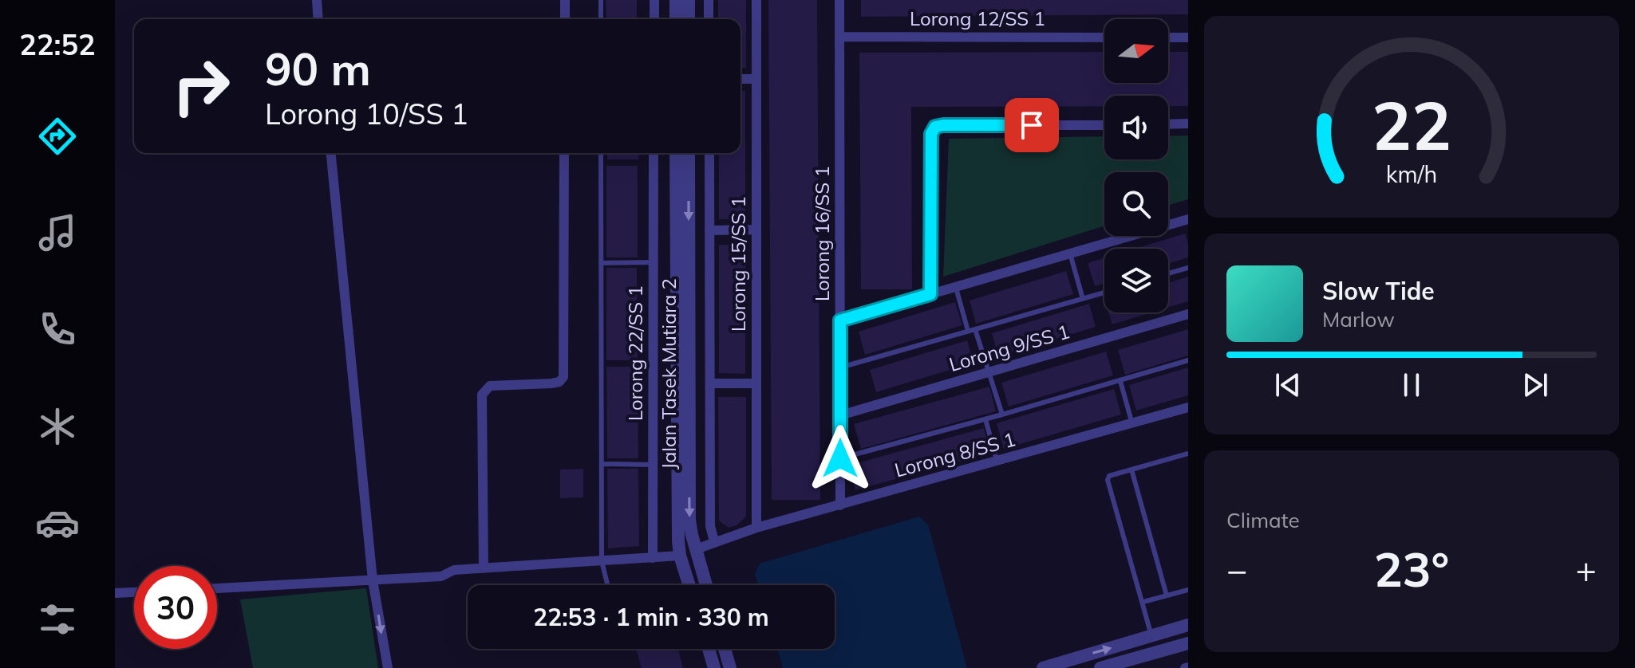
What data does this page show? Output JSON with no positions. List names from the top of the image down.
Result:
{
  "streets": {
    "street": [
      "Lorong 12/SS 1",
      "Lorong 16/SS 1",
      "Lorong 15/SS 1",
      "Lorong 9/SS 1",
      "Lorong 22/SS 1",
      "Jalan Tasek Mutiara 2",
      "Lorong 8/SS 1"
    ]
  },
  "crossings": [
    ["Lorong 12/SS 1", "Lorong 16/SS 1"],
    ["Lorong 16/SS 1", "Lorong 9/SS 1"],
    ["Lorong 16/SS 1", "Lorong 8/SS 1"],
    ["Lorong 15/SS 1", "Lorong 8/SS 1"],
    ["Jalan Tasek Mutiara 2", "Lorong 8/SS 1"]
  ],
  "north": "right",
  "page": {
    "tabs": "22:52",
    "turn": ["90 m", "Lorong 10/SS 1"],
    "song": ["Slow Tide", "Marlow"],
    "tile": "Climate",
    "heat": ["−", "23°", "+"],
    "limit": "30",
    "trip": "22:53 · 1 min · 330 m",
    "gauge": ["22", "km/h"]
  }
}
